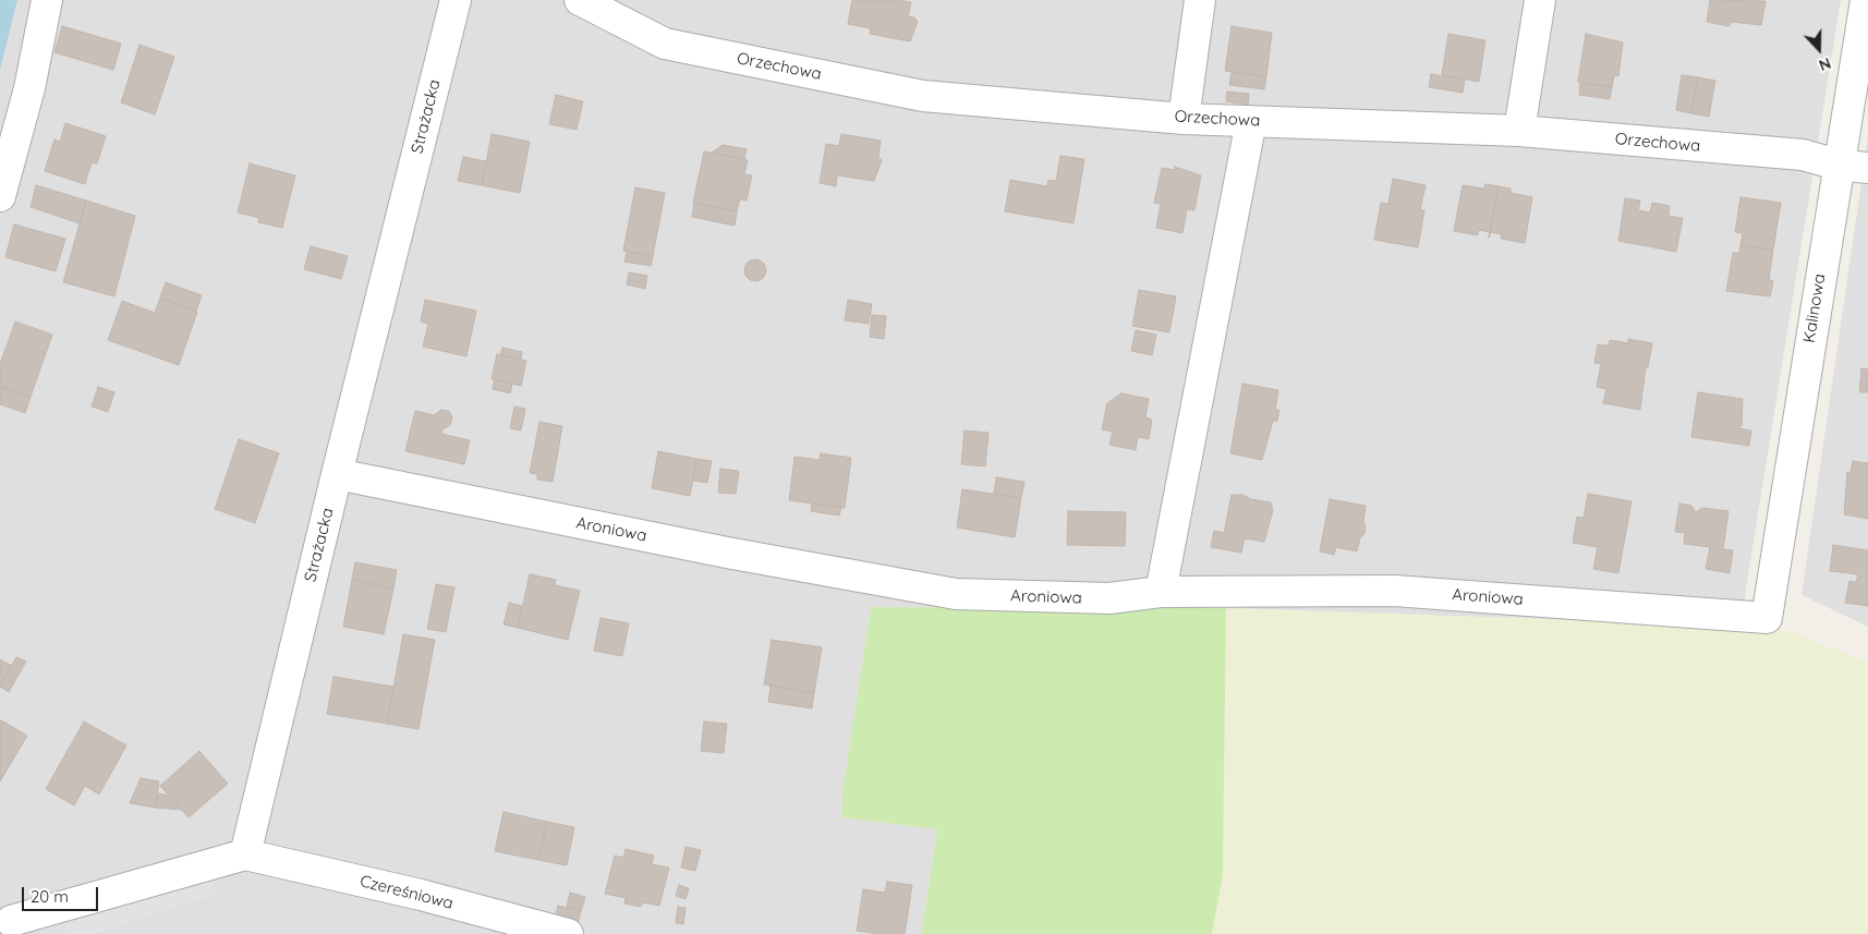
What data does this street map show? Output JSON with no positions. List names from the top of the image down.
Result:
{
  "streets": {
    "street": [
      "Orzechowa",
      "Strażacka",
      "Kalinowa",
      "Aroniowa",
      "Czereśniowa"
    ]
  },
  "crossings": [
    ["Orzechowa", "Kalinowa"],
    ["Strażacka", "Aroniowa"],
    ["Strażacka", "Czereśniowa"],
    ["Kalinowa", "Aroniowa"]
  ],
  "scale_bar": "20 m",
  "north": "bottom"
}
